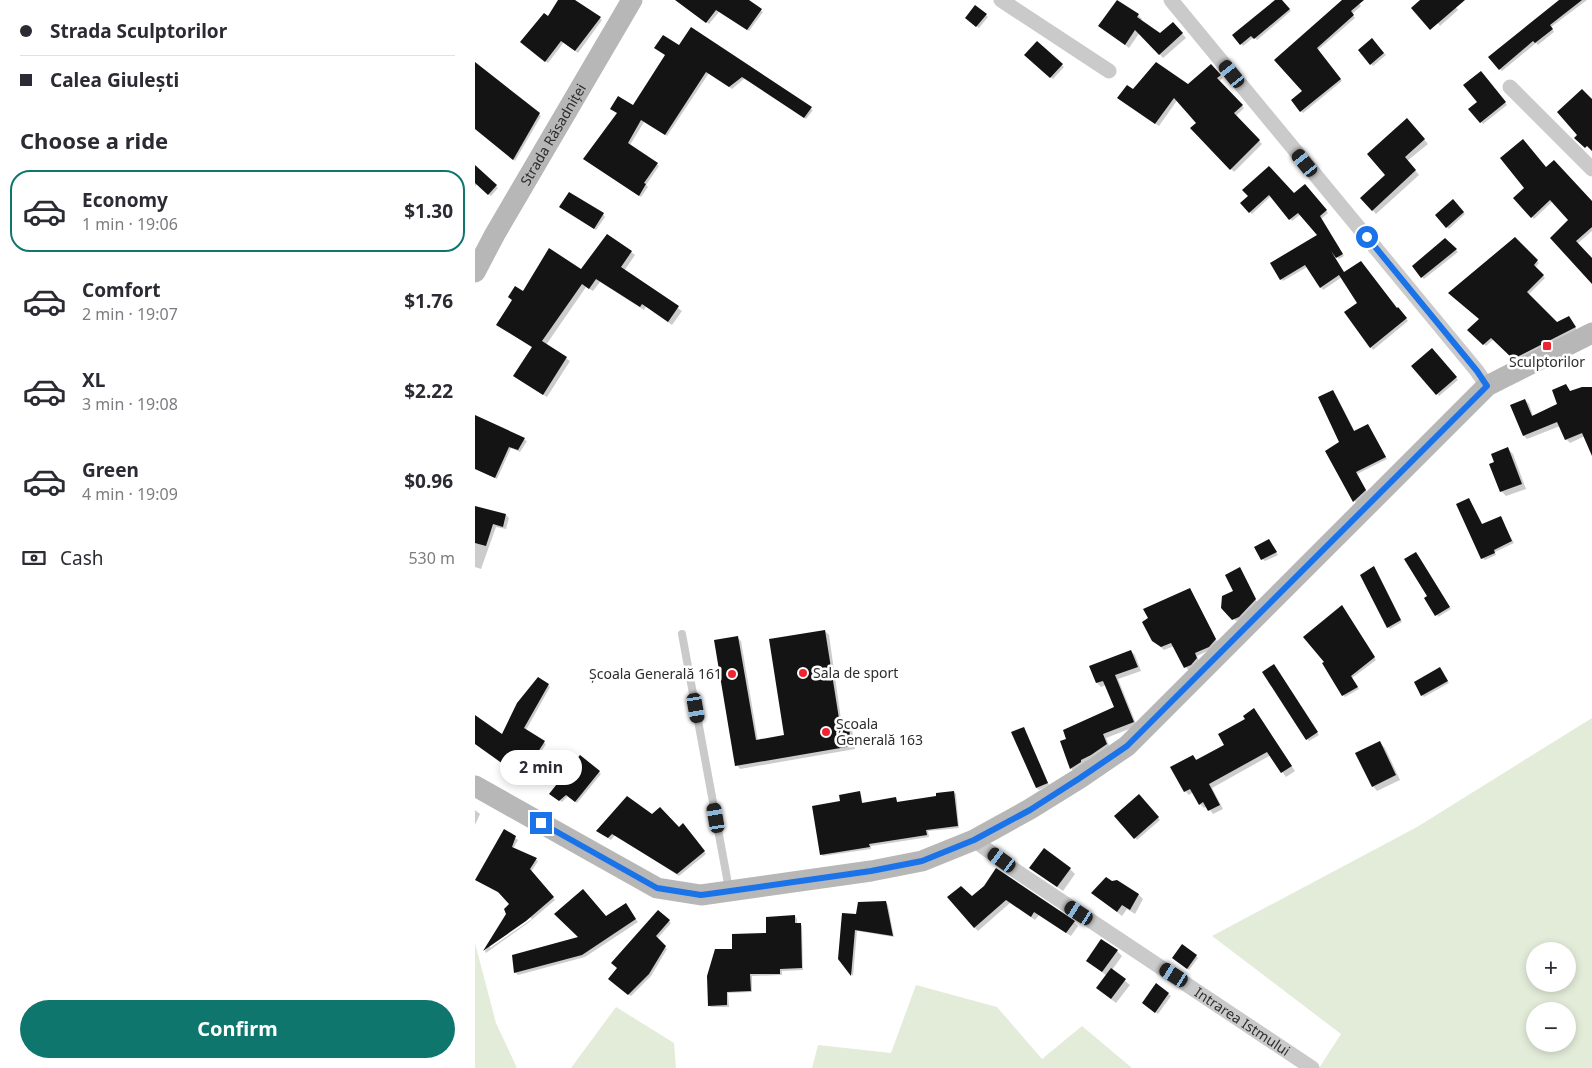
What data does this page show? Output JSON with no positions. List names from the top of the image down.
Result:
{
  "streets": {
    "main road": ["Strada Răsadniței"],
    "street": ["Intrarea Istmului"]
  },
  "places": {
    "transit": ["Sculptorilor"],
    "other": ["Sala de sport", "Școala Generală 161", "Școala Generală 163"]
  },
  "page": {
    "banner": ["Strada Sculptorilor", "Calea Giulești"],
    "heading": "Choose a ride",
    "list": [
      {
        "name": "Economy",
        "note": "1 min · 19:06",
        "value": "$1.30"
      },
      {
        "name": "Comfort",
        "note": "2 min · 19:07",
        "value": "$1.76"
      },
      {
        "name": "XL",
        "note": "3 min · 19:08",
        "value": "$2.22"
      },
      {
        "name": "Green",
        "note": "4 min · 19:09",
        "value": "$0.96"
      }
    ],
    "pay": ["Cash", "530 m"],
    "bubble": "2 min",
    "map_buttons": ["+", "−"],
    "buttons": "Confirm"
  }
}
